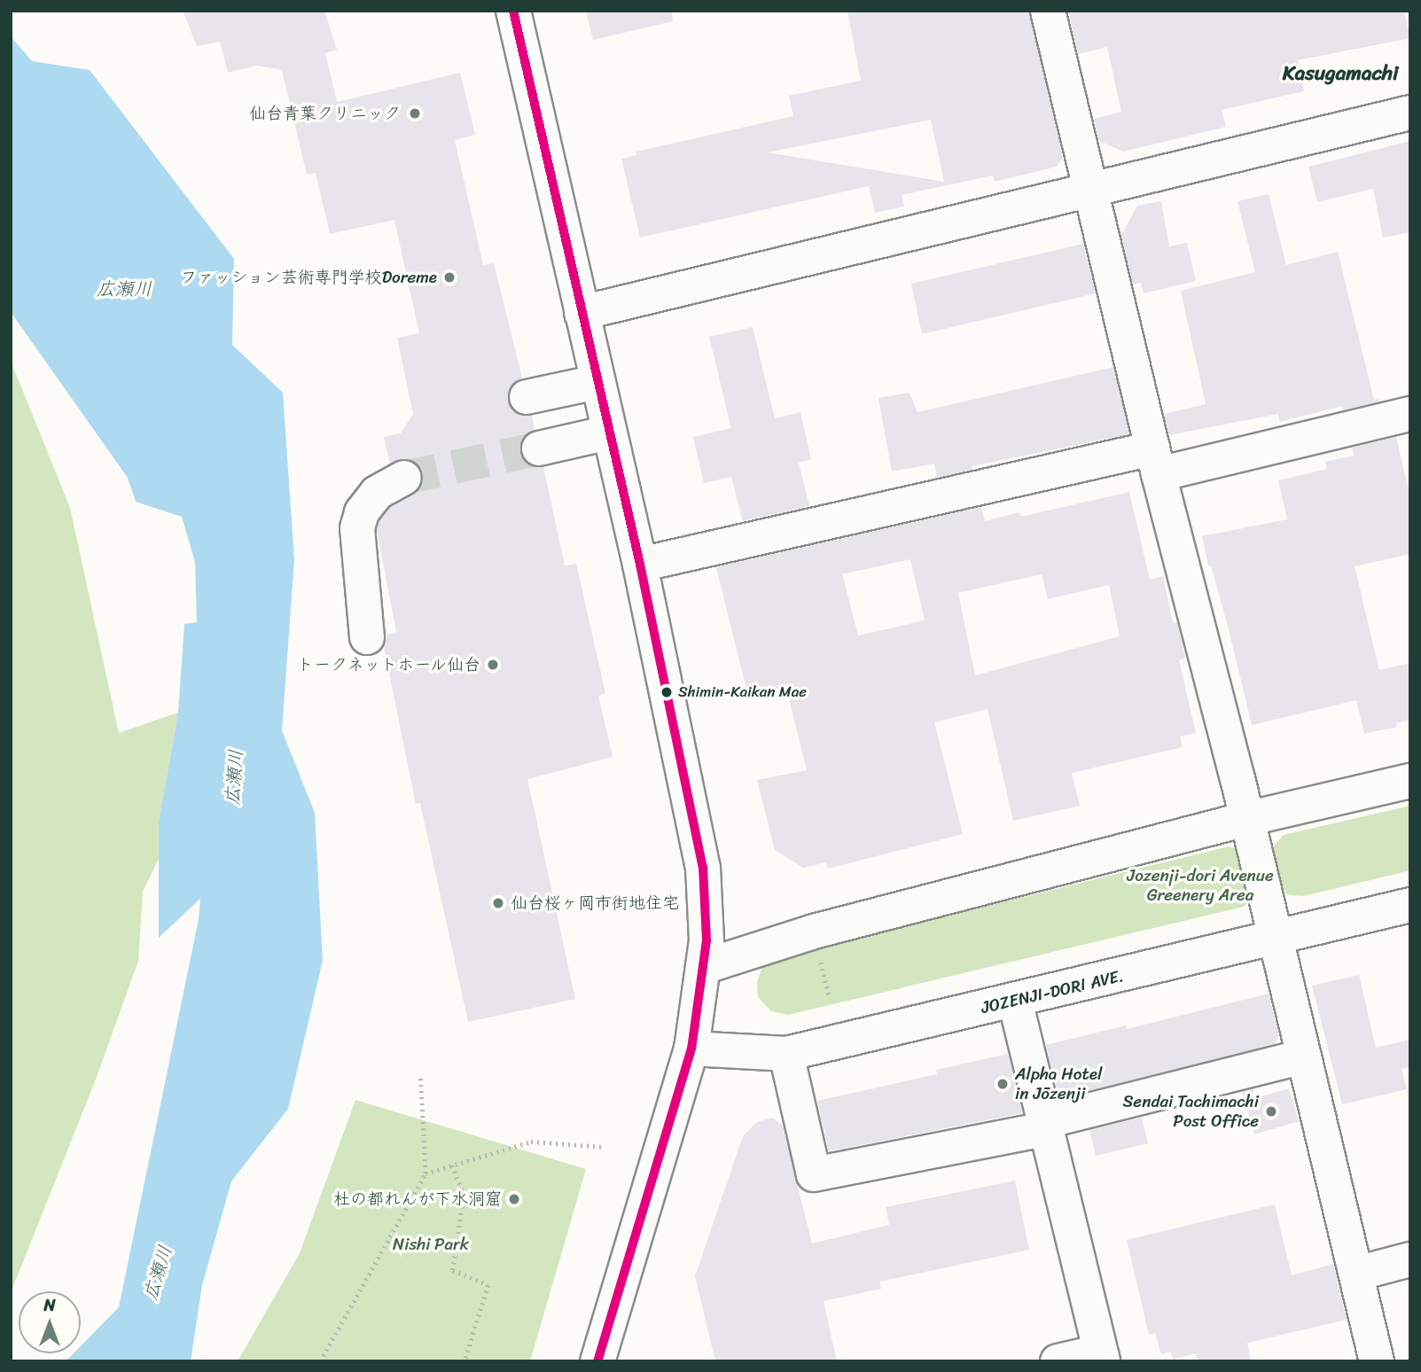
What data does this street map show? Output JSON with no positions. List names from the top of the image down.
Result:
{
  "streets": {
    "street": ["JOZENJI-DORI AVE."]
  },
  "districts": ["Kasugamachi"],
  "water": ["広瀬川"],
  "parks": ["Jozenji-dori Avenue Greenery Area", "Nishi Park"],
  "places": [
    "仙台青葉クリニック",
    "ファッション芸術専門学校Doreme",
    "トークネットホール仙台",
    "Shimin-Kaikan Mae",
    "仙台桜ヶ岡市街地住宅",
    "Alpha Hotel in Jōzenji",
    "Sendai Tachimachi Post Office",
    "杜の都れんが下水洞窟"
  ],
  "north": "top"
}
